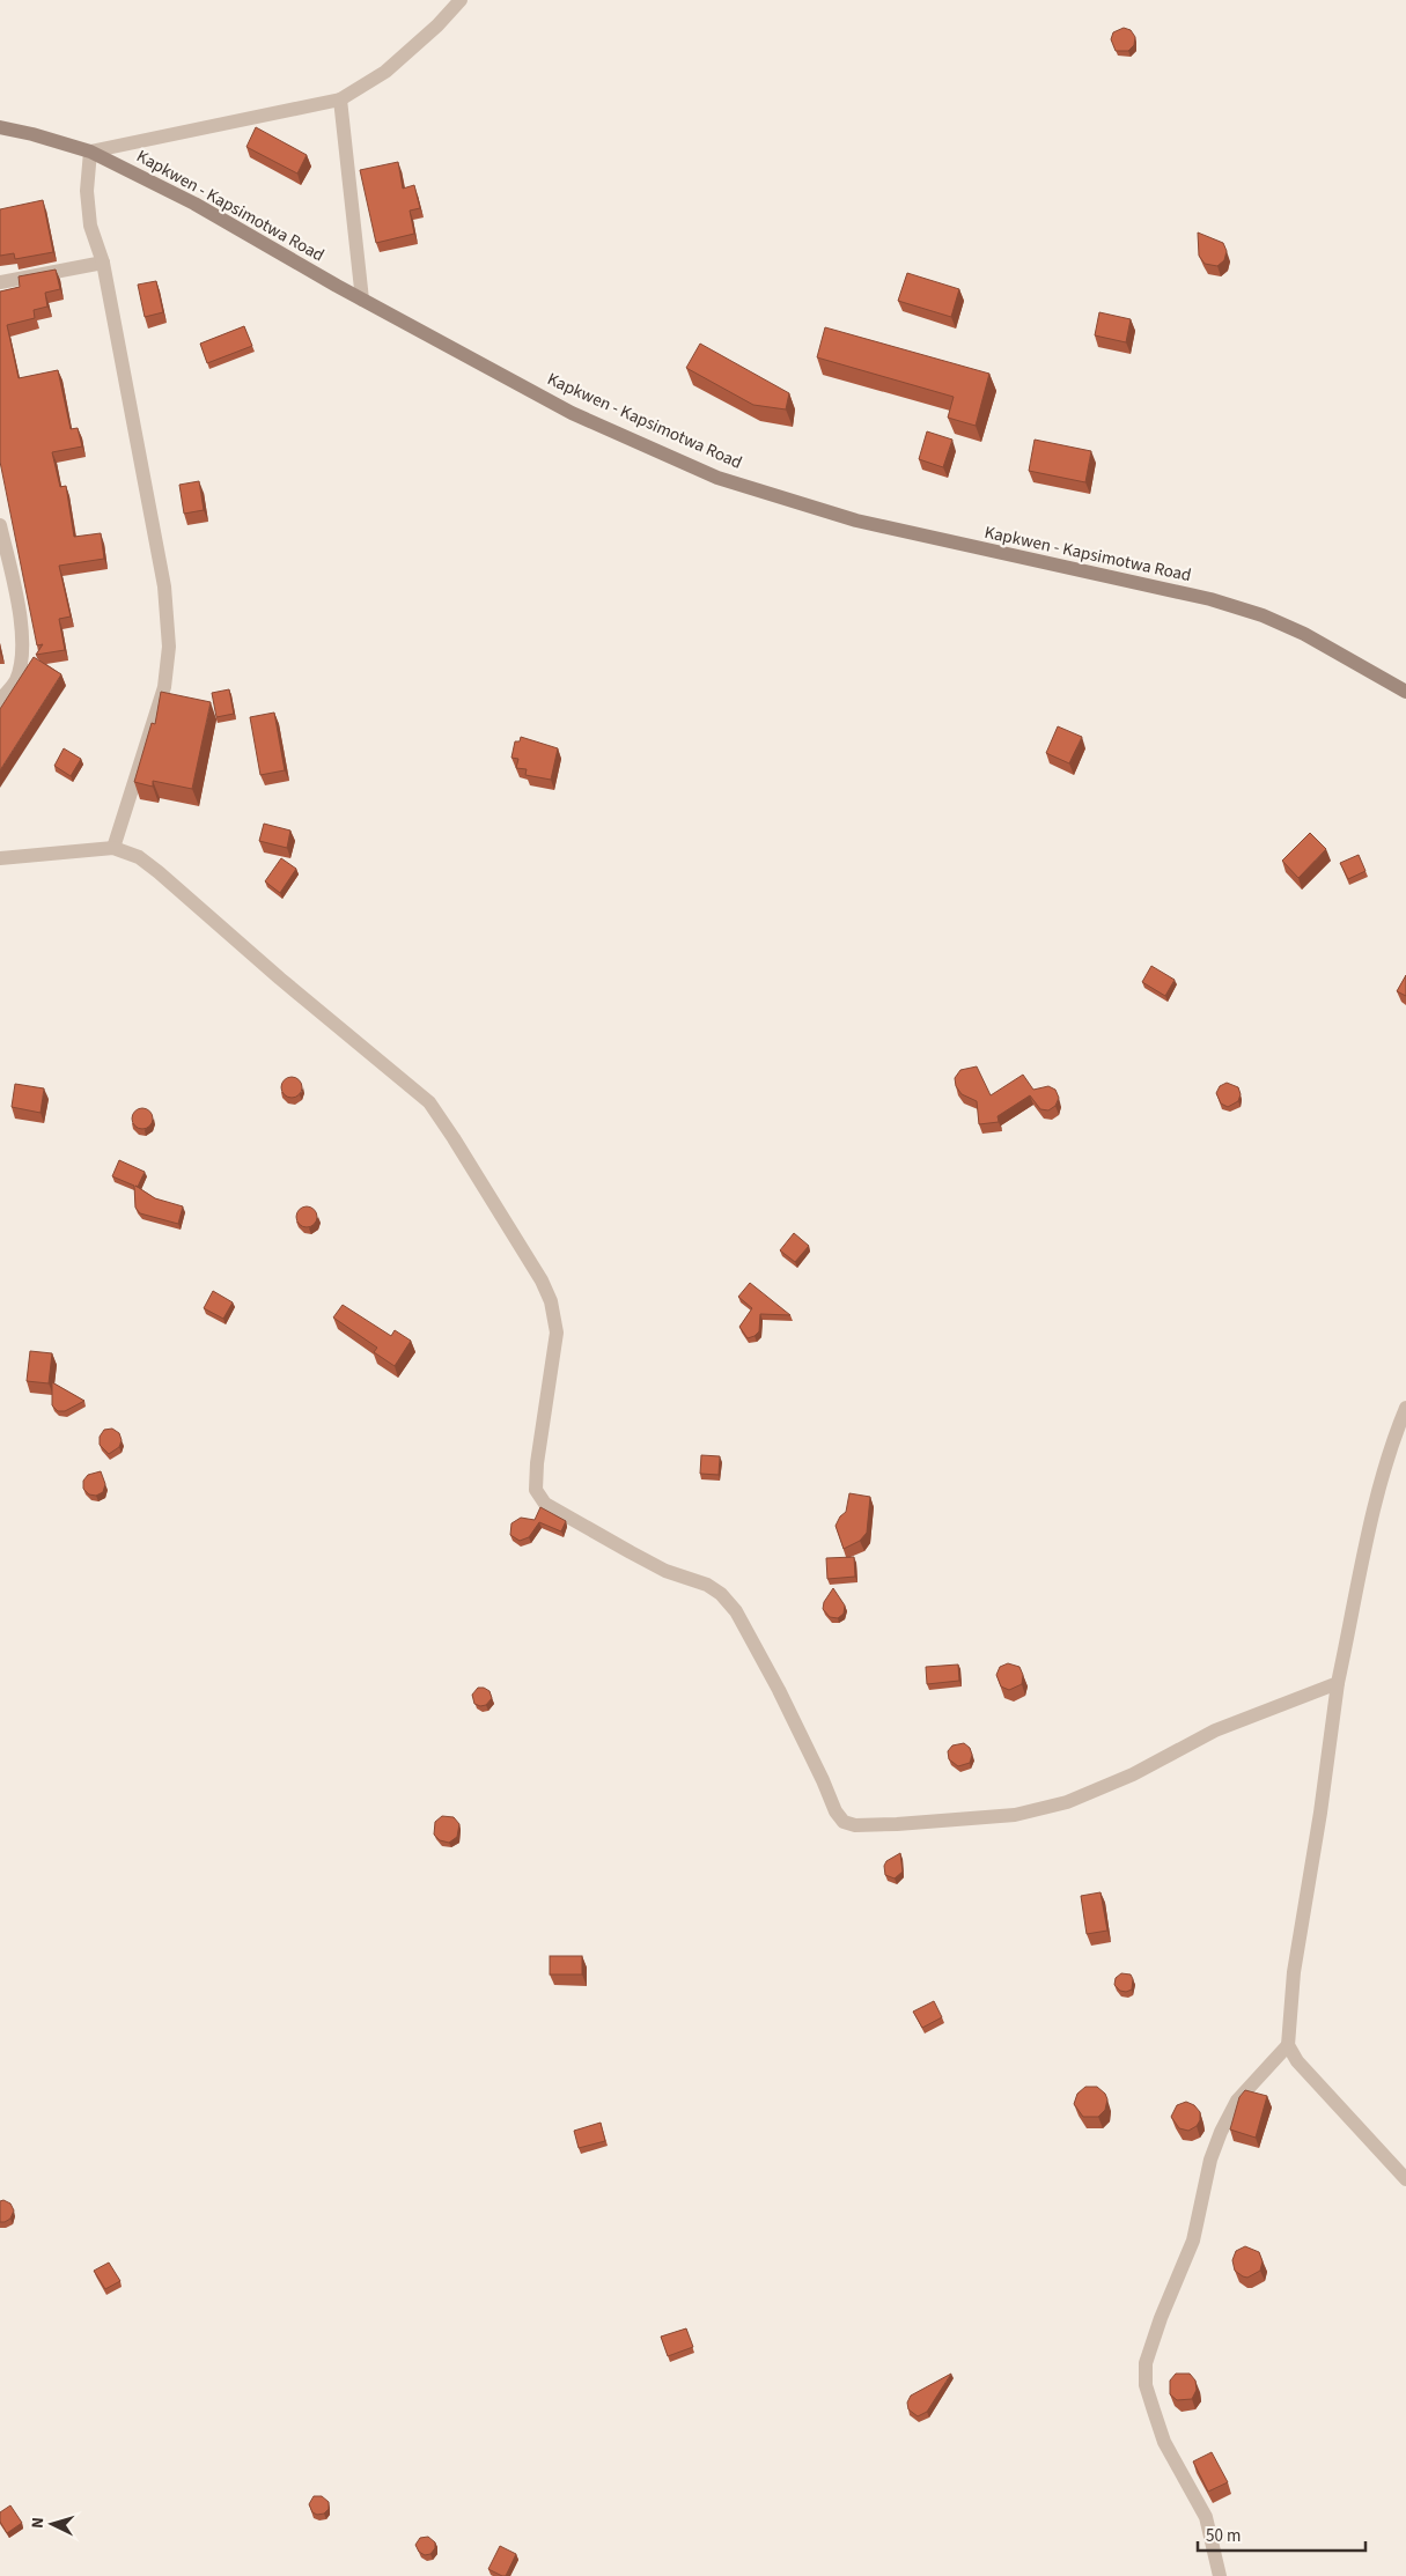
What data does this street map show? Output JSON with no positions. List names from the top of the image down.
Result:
{
  "streets": {
    "street": ["Kapkwen - Kapsimotwa Road"]
  },
  "scale_bar": "50 m",
  "north": "left"
}
